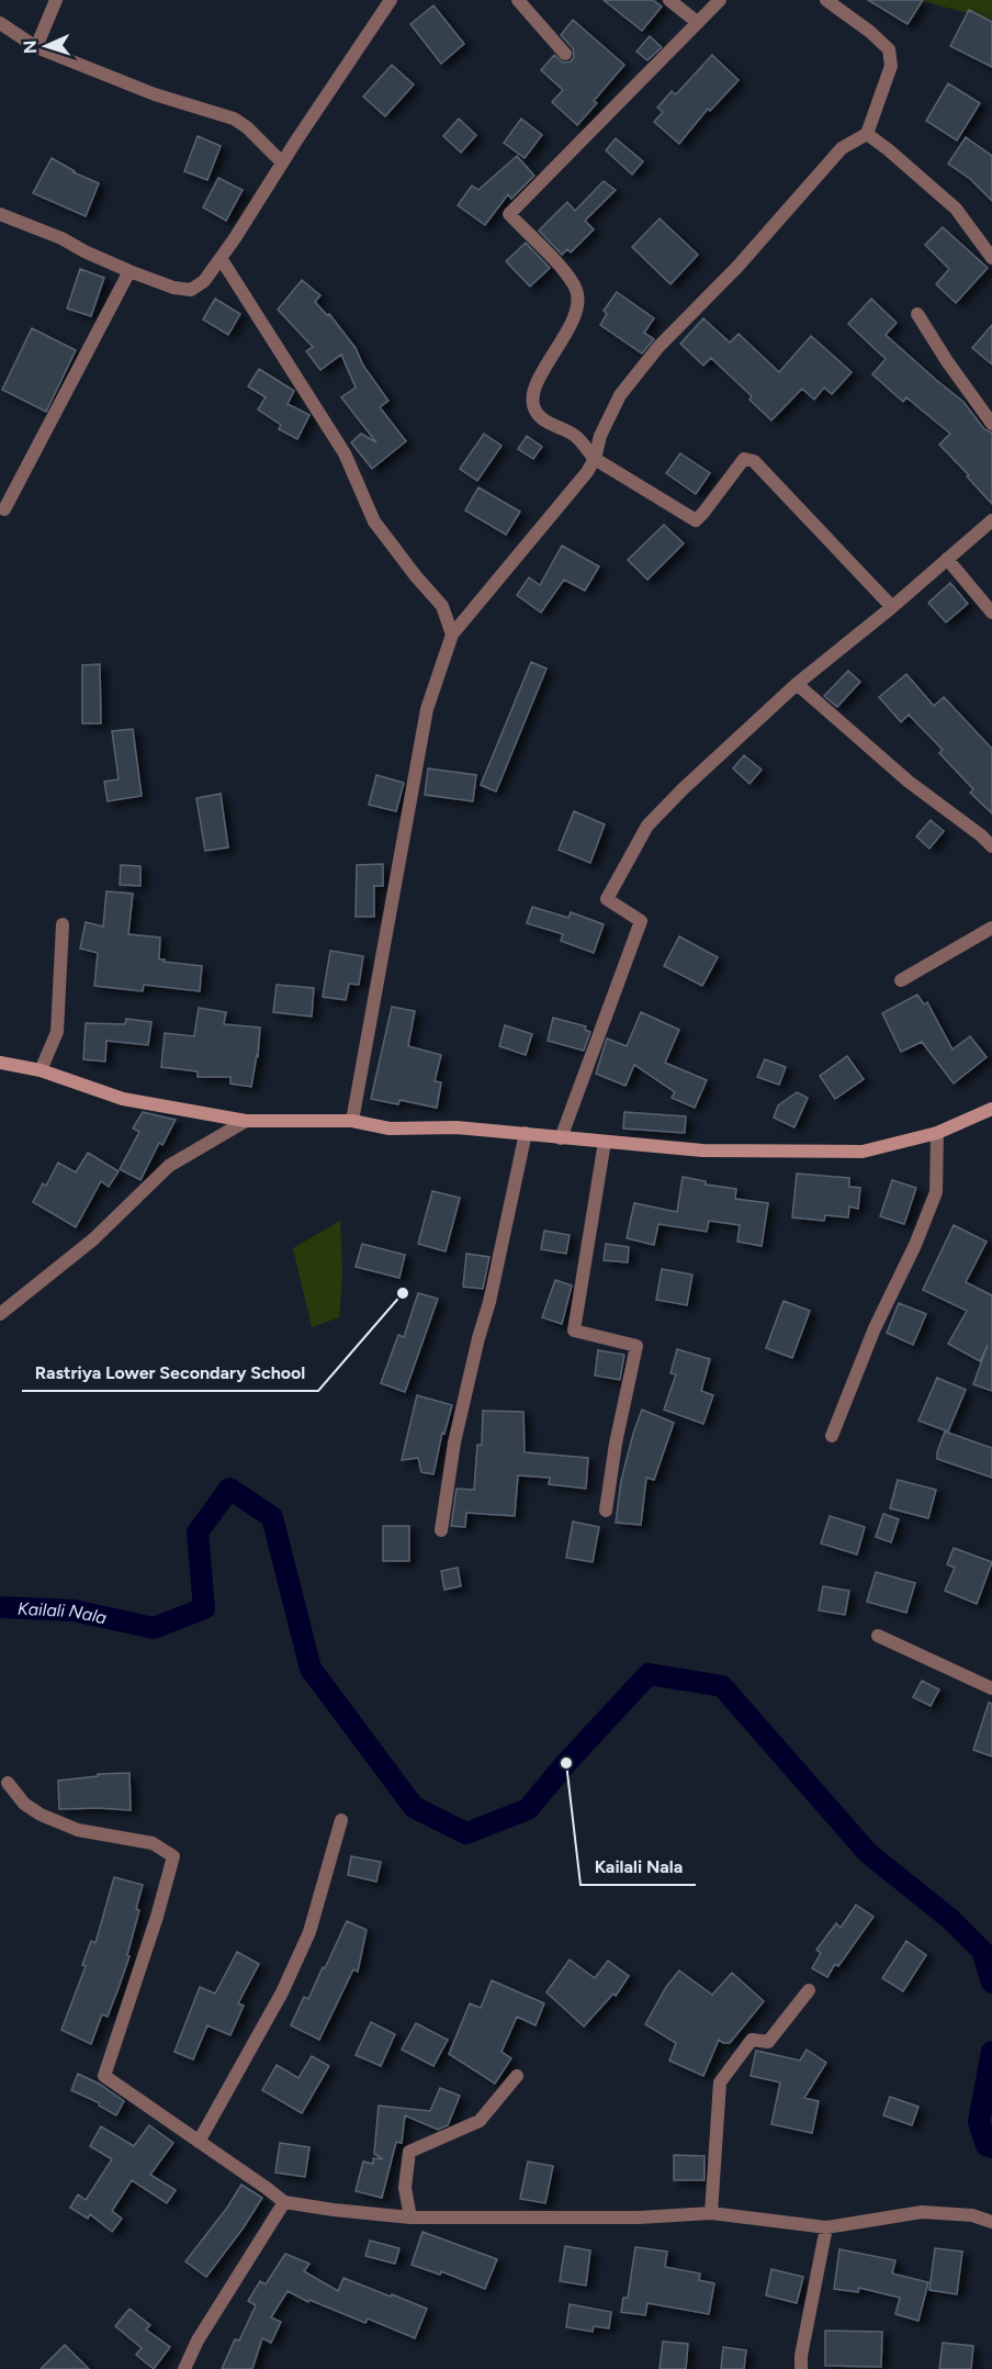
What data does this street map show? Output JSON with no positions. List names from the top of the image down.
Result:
{
  "water": ["Kailali Nala"],
  "places": ["Rastriya Lower Secondary School", "Kailali Nala"],
  "north": "left"
}
